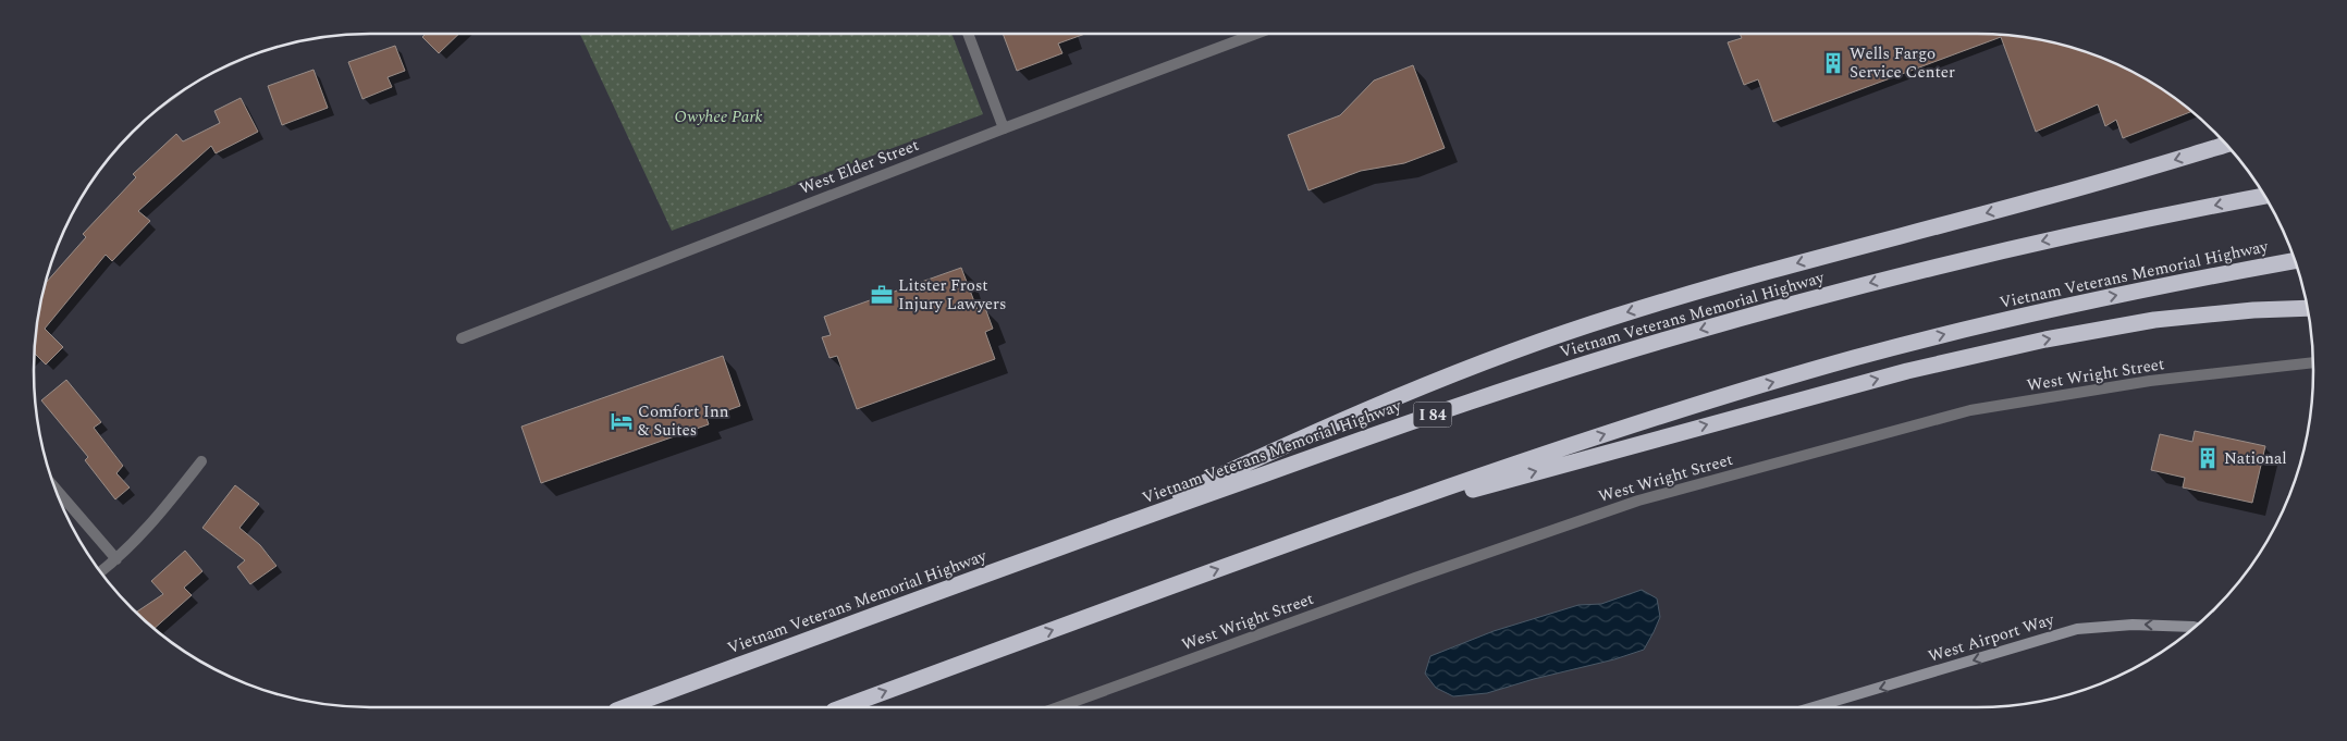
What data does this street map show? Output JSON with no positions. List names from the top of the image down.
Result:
{
  "streets": {
    "highway": ["Vietnam Veterans Memorial Highway", "I 84"],
    "main road": ["West Airport Way"],
    "street": ["West Elder Street", "West Wright Street"]
  },
  "one_way": ["West Airport Way"],
  "parks": ["Owyhee Park"],
  "places": {
    "building": ["Wells Fargo Service Center", "National"],
    "office": ["Litster Frost Injury Lawyers"],
    "hotel": ["Comfort Inn & Suites"]
  }
}
